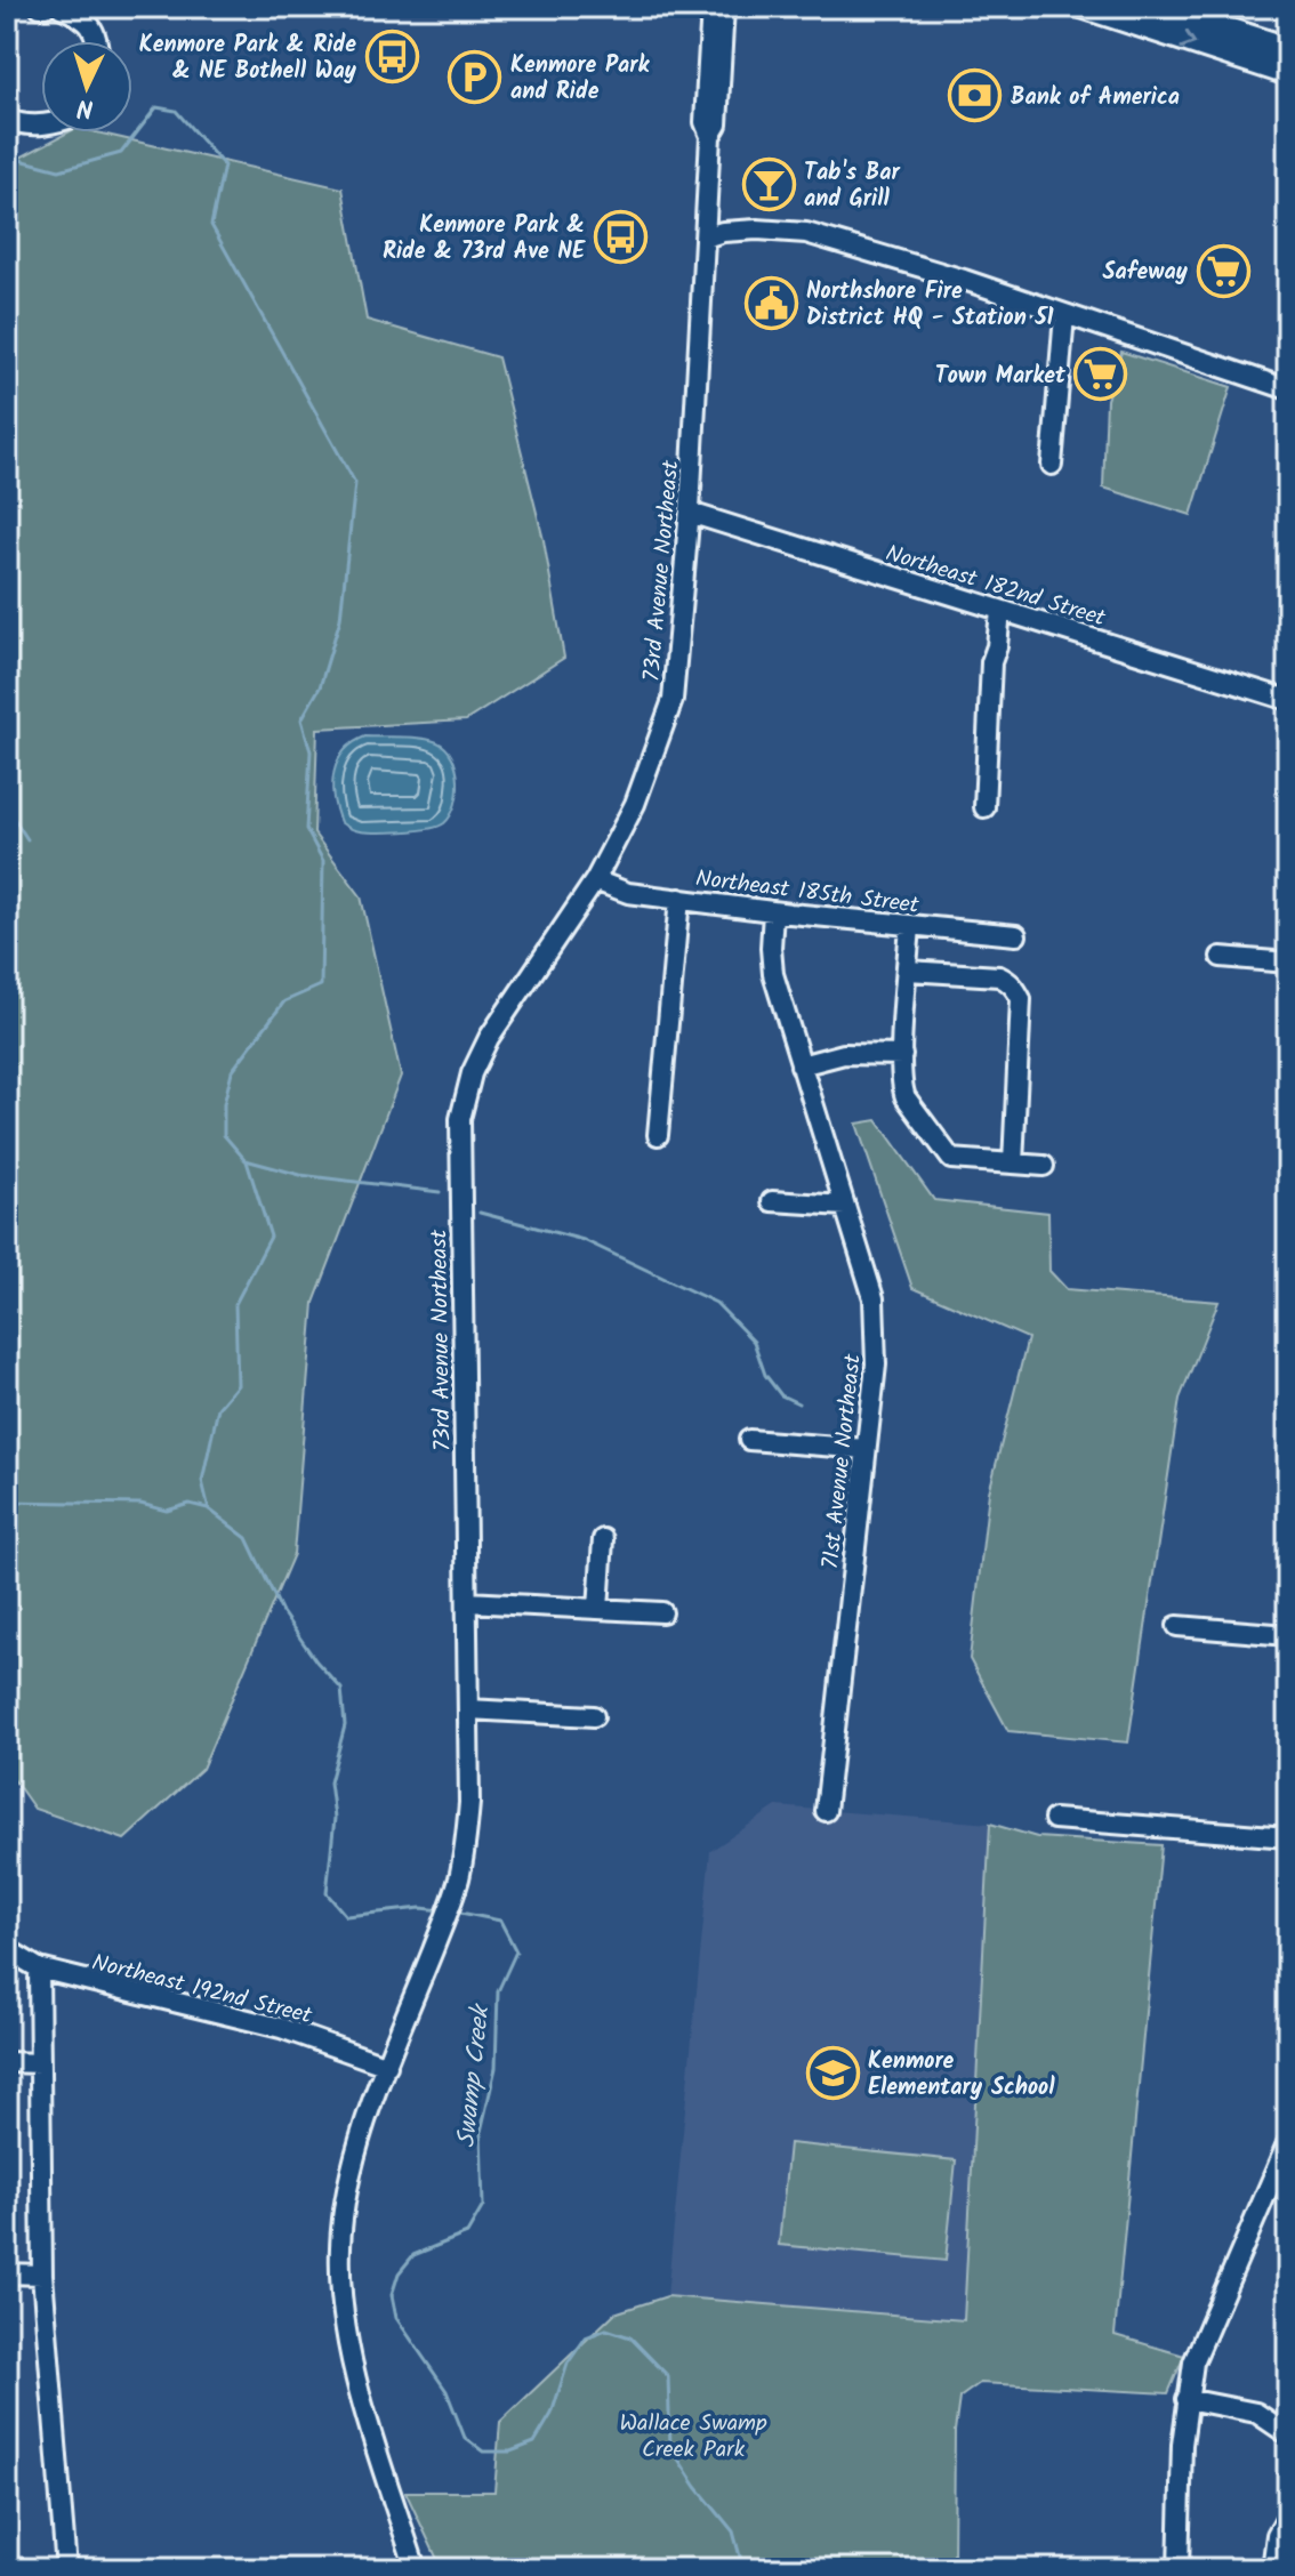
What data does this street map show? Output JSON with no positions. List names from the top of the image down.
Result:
{
  "streets": {
    "street": [
      "73rd Avenue Northeast",
      "Northeast 182nd Street",
      "Northeast 185th Street",
      "71st Avenue Northeast",
      "Northeast 192nd Street"
    ]
  },
  "crossings": [
    ["73rd Avenue Northeast", "Northeast 182nd Street"],
    ["73rd Avenue Northeast", "Northeast 185th Street"],
    ["73rd Avenue Northeast", "Northeast 192nd Street"],
    ["Northeast 185th Street", "71st Avenue Northeast"]
  ],
  "water": ["Swamp Creek"],
  "parks": ["Wallace Swamp Creek Park"],
  "places": {
    "bus stop": ["Kenmore Park & Ride & NE Bothell Way", "Kenmore Park & Ride & 73rd Ave NE"],
    "parking": ["Kenmore Park and Ride"],
    "bank": ["Bank of America"],
    "bar": ["Tab's Bar and Grill"],
    "supermarket": ["Safeway", "Town Market"],
    "public building": ["Northshore Fire District HQ - Station 51"],
    "school or university": ["Kenmore Elementary School"]
  },
  "north": "bottom"
}
